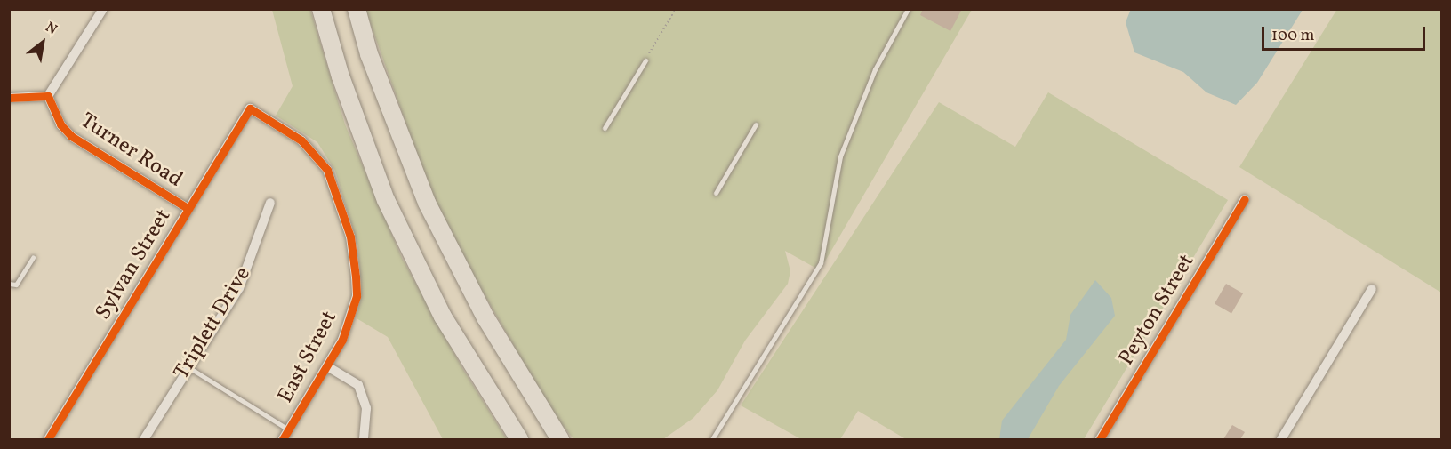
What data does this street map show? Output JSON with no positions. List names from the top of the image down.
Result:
{
  "streets": {
    "street": [
      "Turner Road",
      "Sylvan Street",
      "Peyton Street",
      "Triplett Drive",
      "East Street"
    ]
  },
  "crossings": [
    ["Turner Road", "Sylvan Street"],
    ["Sylvan Street", "East Street"]
  ],
  "scale_bar": "100 m",
  "north": "top right"
}
